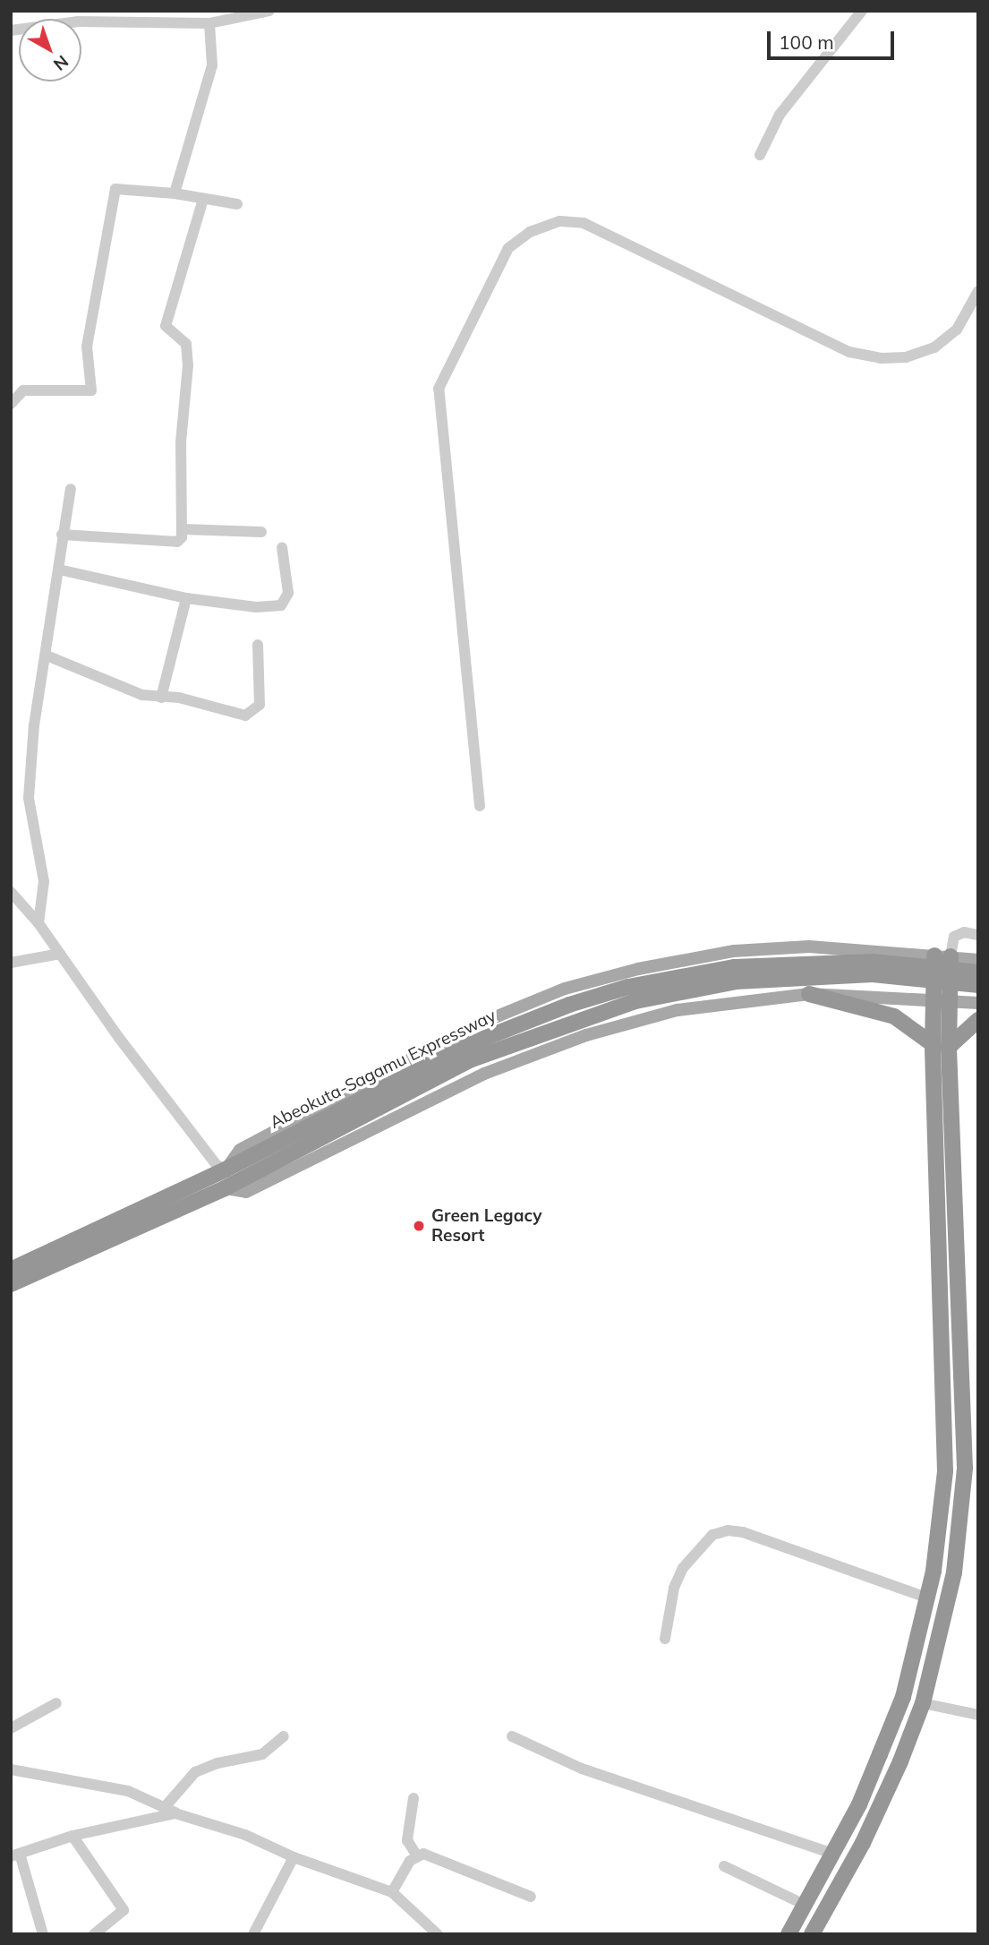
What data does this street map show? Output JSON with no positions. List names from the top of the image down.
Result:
{
  "streets": {
    "highway": ["Abeokuta-Sagamu Expressway"]
  },
  "places": ["Green Legacy Resort"],
  "scale_bar": "100 m",
  "north": "bottom right"
}
